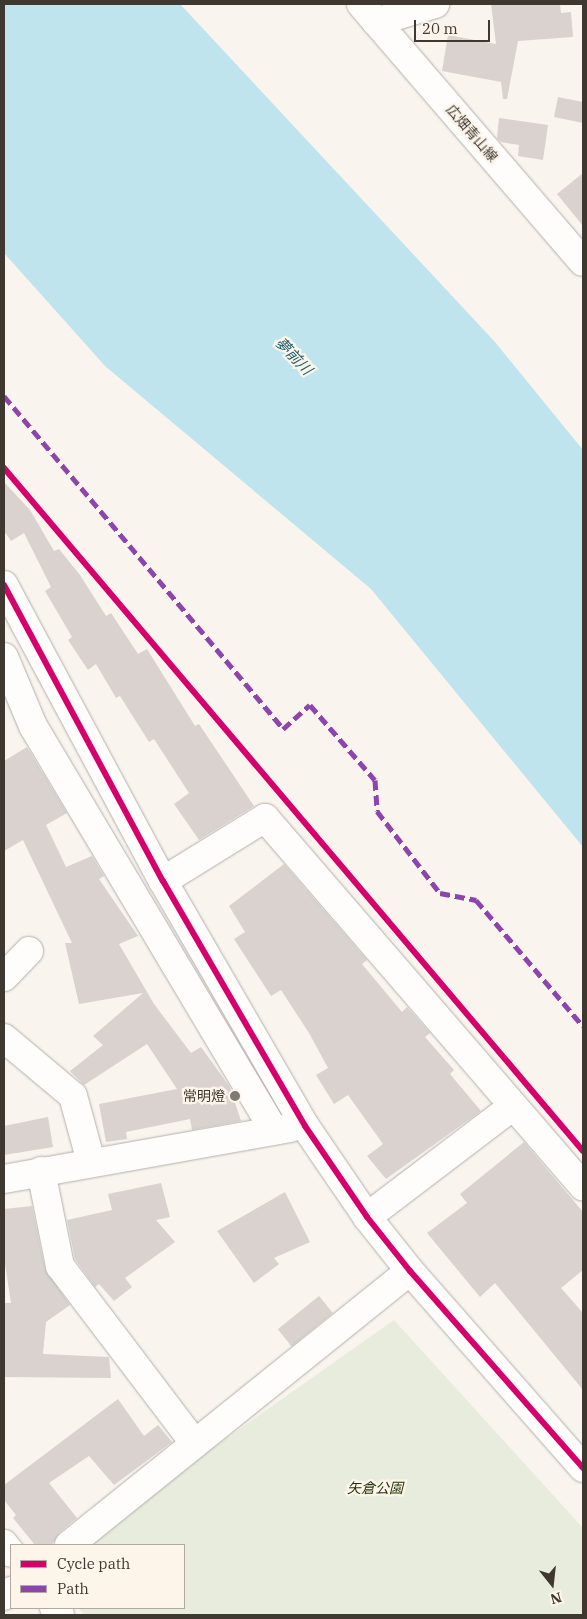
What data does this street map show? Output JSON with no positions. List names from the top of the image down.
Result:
{
  "streets": {
    "street": ["広畑青山線"]
  },
  "water": ["夢前川"],
  "parks": ["矢倉公園"],
  "places": ["常明燈"],
  "legend": ["Cycle path", "Path"],
  "scale_bar": "20 m",
  "north": "bottom"
}
